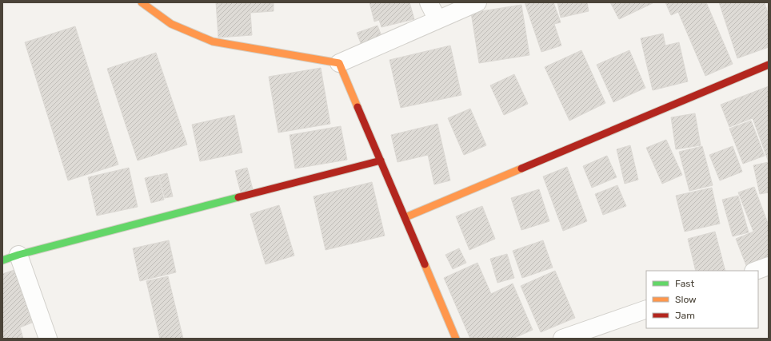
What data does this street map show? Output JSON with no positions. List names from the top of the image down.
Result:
{
  "legend": ["Fast", "Slow", "Jam"]
}
